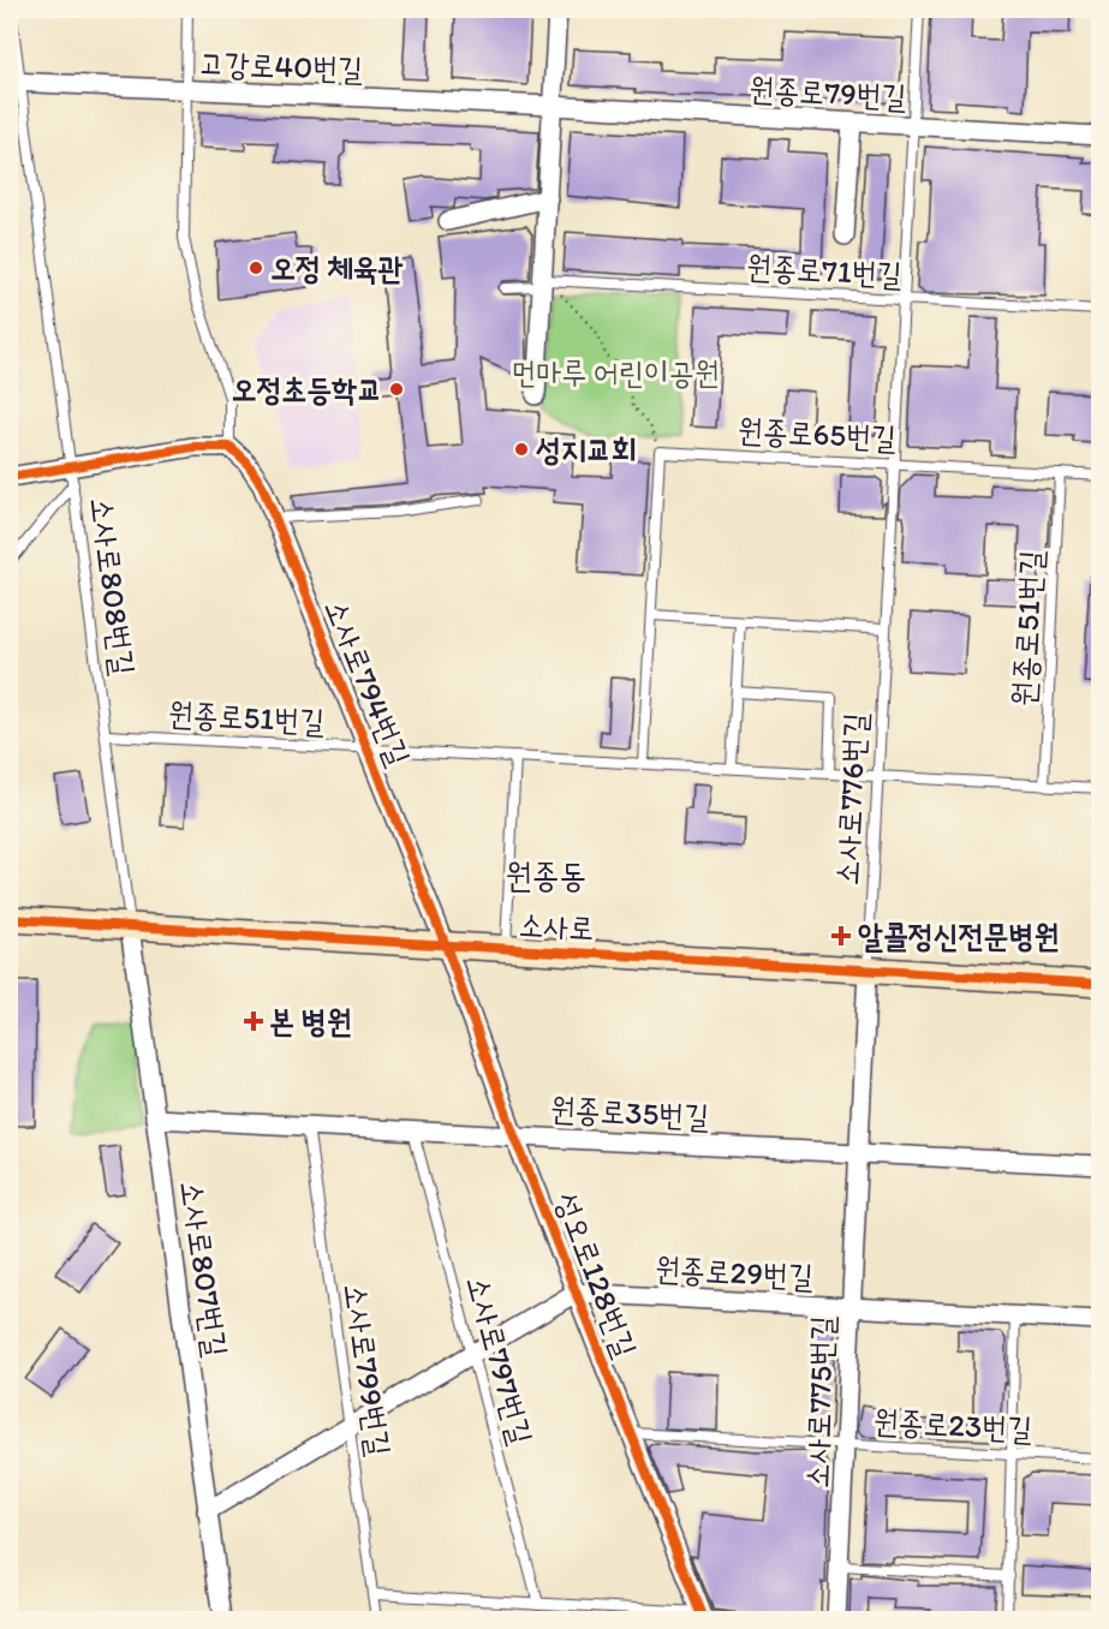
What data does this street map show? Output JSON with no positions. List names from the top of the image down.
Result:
{
  "streets": {
    "street": [
      "고강로40번길",
      "원종로79번길",
      "소사로794번길",
      "소사로",
      "원종로35번길",
      "소사로807번길",
      "원종로29번길",
      "성오로128번길",
      "소사로775번길"
    ],
    "lane": [
      "원종로71번길",
      "원종로65번길",
      "소사로808번길",
      "원종로51번길",
      "소사로776번길",
      "소사로797번길",
      "소사로799번길",
      "원종로23번길"
    ]
  },
  "crossings": [
    ["고강로40번길", "원종로79번길"],
    ["고강로40번길", "소사로808번길"],
    ["원종로79번길", "소사로776번길"],
    ["원종로71번길", "소사로776번길"],
    ["원종로65번길", "원종로51번길"],
    ["원종로65번길", "소사로776번길"],
    ["소사로808번길", "원종로51번길"],
    ["소사로808번길", "소사로"],
    ["소사로808번길", "소사로807번길"],
    ["원종로51번길", "소사로794번길"],
    ["원종로51번길", "소사로776번길"],
    ["소사로794번길", "소사로"],
    ["소사로794번길", "성오로128번길"],
    ["소사로776번길", "소사로"],
    ["소사로776번길", "소사로775번길"],
    ["소사로", "소사로807번길"],
    ["소사로", "성오로128번길"],
    ["소사로", "소사로775번길"],
    ["원종로35번길", "소사로807번길"],
    ["원종로35번길", "성오로128번길"],
    ["원종로35번길", "소사로797번길"],
    ["원종로35번길", "소사로799번길"],
    ["원종로35번길", "소사로775번길"],
    ["원종로29번길", "성오로128번길"],
    ["원종로29번길", "소사로775번길"],
    ["성오로128번길", "원종로23번길"],
    ["소사로775번길", "원종로23번길"]
  ],
  "districts": ["원종동"],
  "parks": ["먼마루 어린이공원"],
  "places": {
    "other": ["오정 체육관", "오정초등학교", "성지교회"],
    "health": ["알콜정신전문병원", "본 병원"]
  }
}
